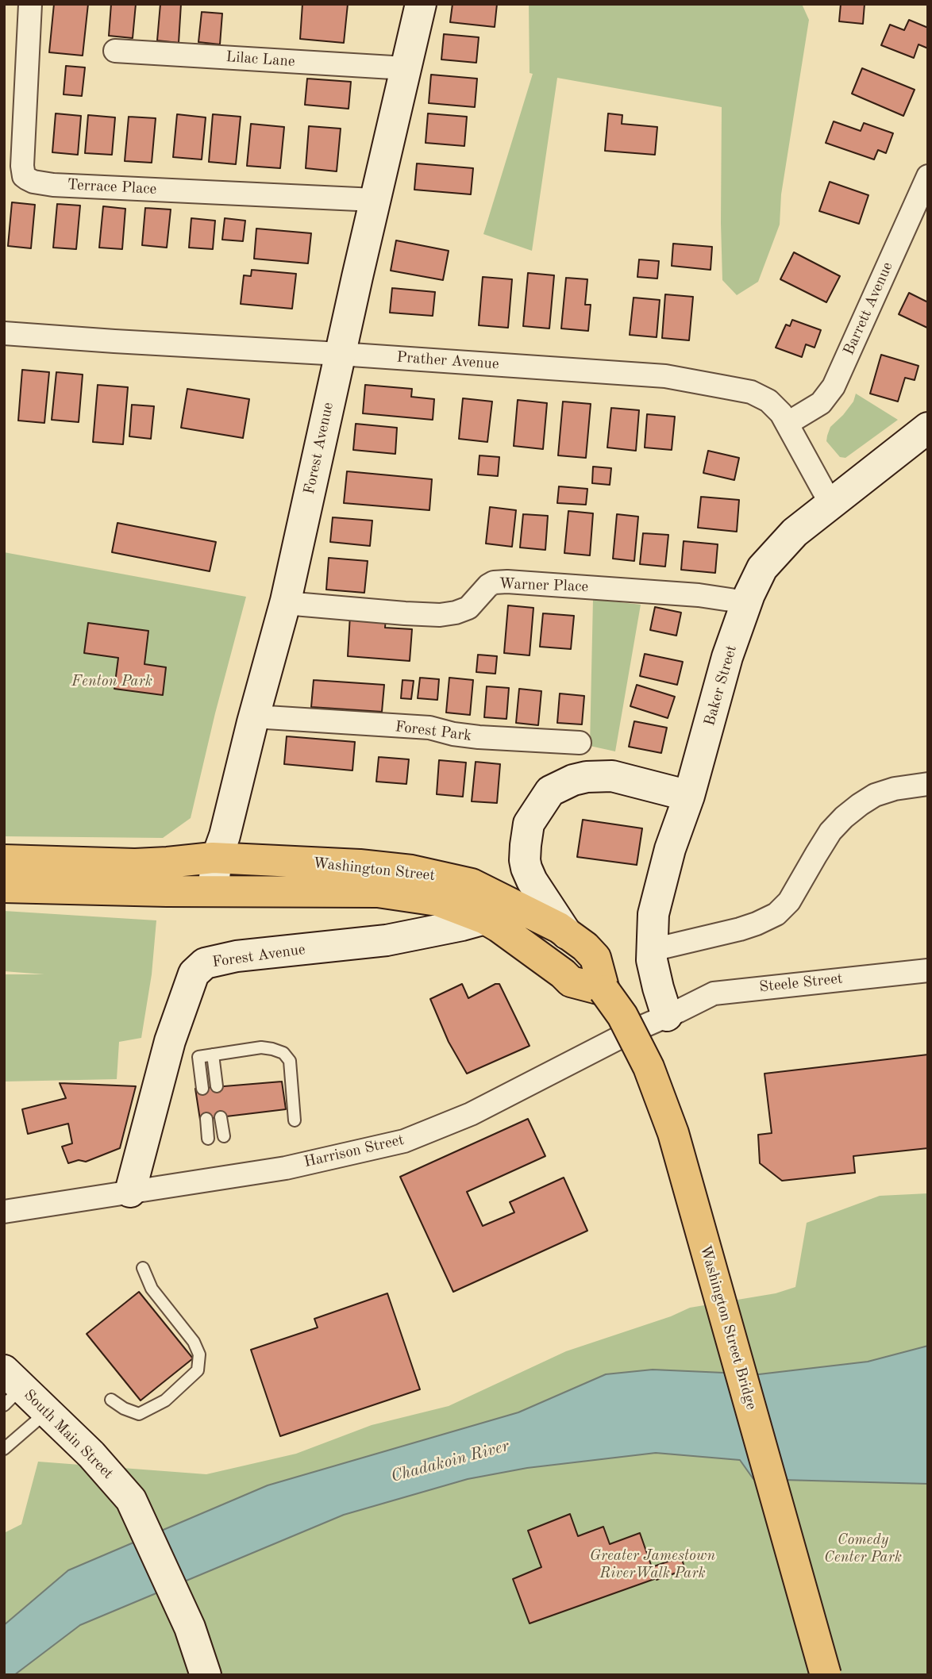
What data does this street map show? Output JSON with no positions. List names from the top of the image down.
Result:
{
  "streets": {
    "highway": ["Washington Street", "Washington Street Bridge"],
    "street": [
      "Lilac Lane",
      "Terrace Place",
      "Barrett Avenue",
      "Prather Avenue",
      "Forest Avenue",
      "Warner Place",
      "Baker Street",
      "Forest Park",
      "Steele Street",
      "Harrison Street",
      "South Main Street"
    ]
  },
  "crossings": [
    ["Lilac Lane", "Forest Avenue"],
    ["Terrace Place", "Forest Avenue"],
    ["Barrett Avenue", "Prather Avenue"],
    ["Prather Avenue", "Forest Avenue"],
    ["Prather Avenue", "Baker Street"],
    ["Forest Avenue", "Warner Place"],
    ["Forest Avenue", "Forest Park"],
    ["Forest Avenue", "Washington Street"],
    ["Forest Avenue", "Harrison Street"],
    ["Warner Place", "Baker Street"],
    ["Baker Street", "Steele Street"],
    ["Baker Street", "Harrison Street"],
    ["Washington Street", "Washington Street Bridge"],
    ["Steele Street", "Harrison Street"]
  ],
  "water": ["Chadakoin River"],
  "parks": ["Fenton Park", "Comedy Center Park", "Greater Jamestown RiverWalk Park"]
}
